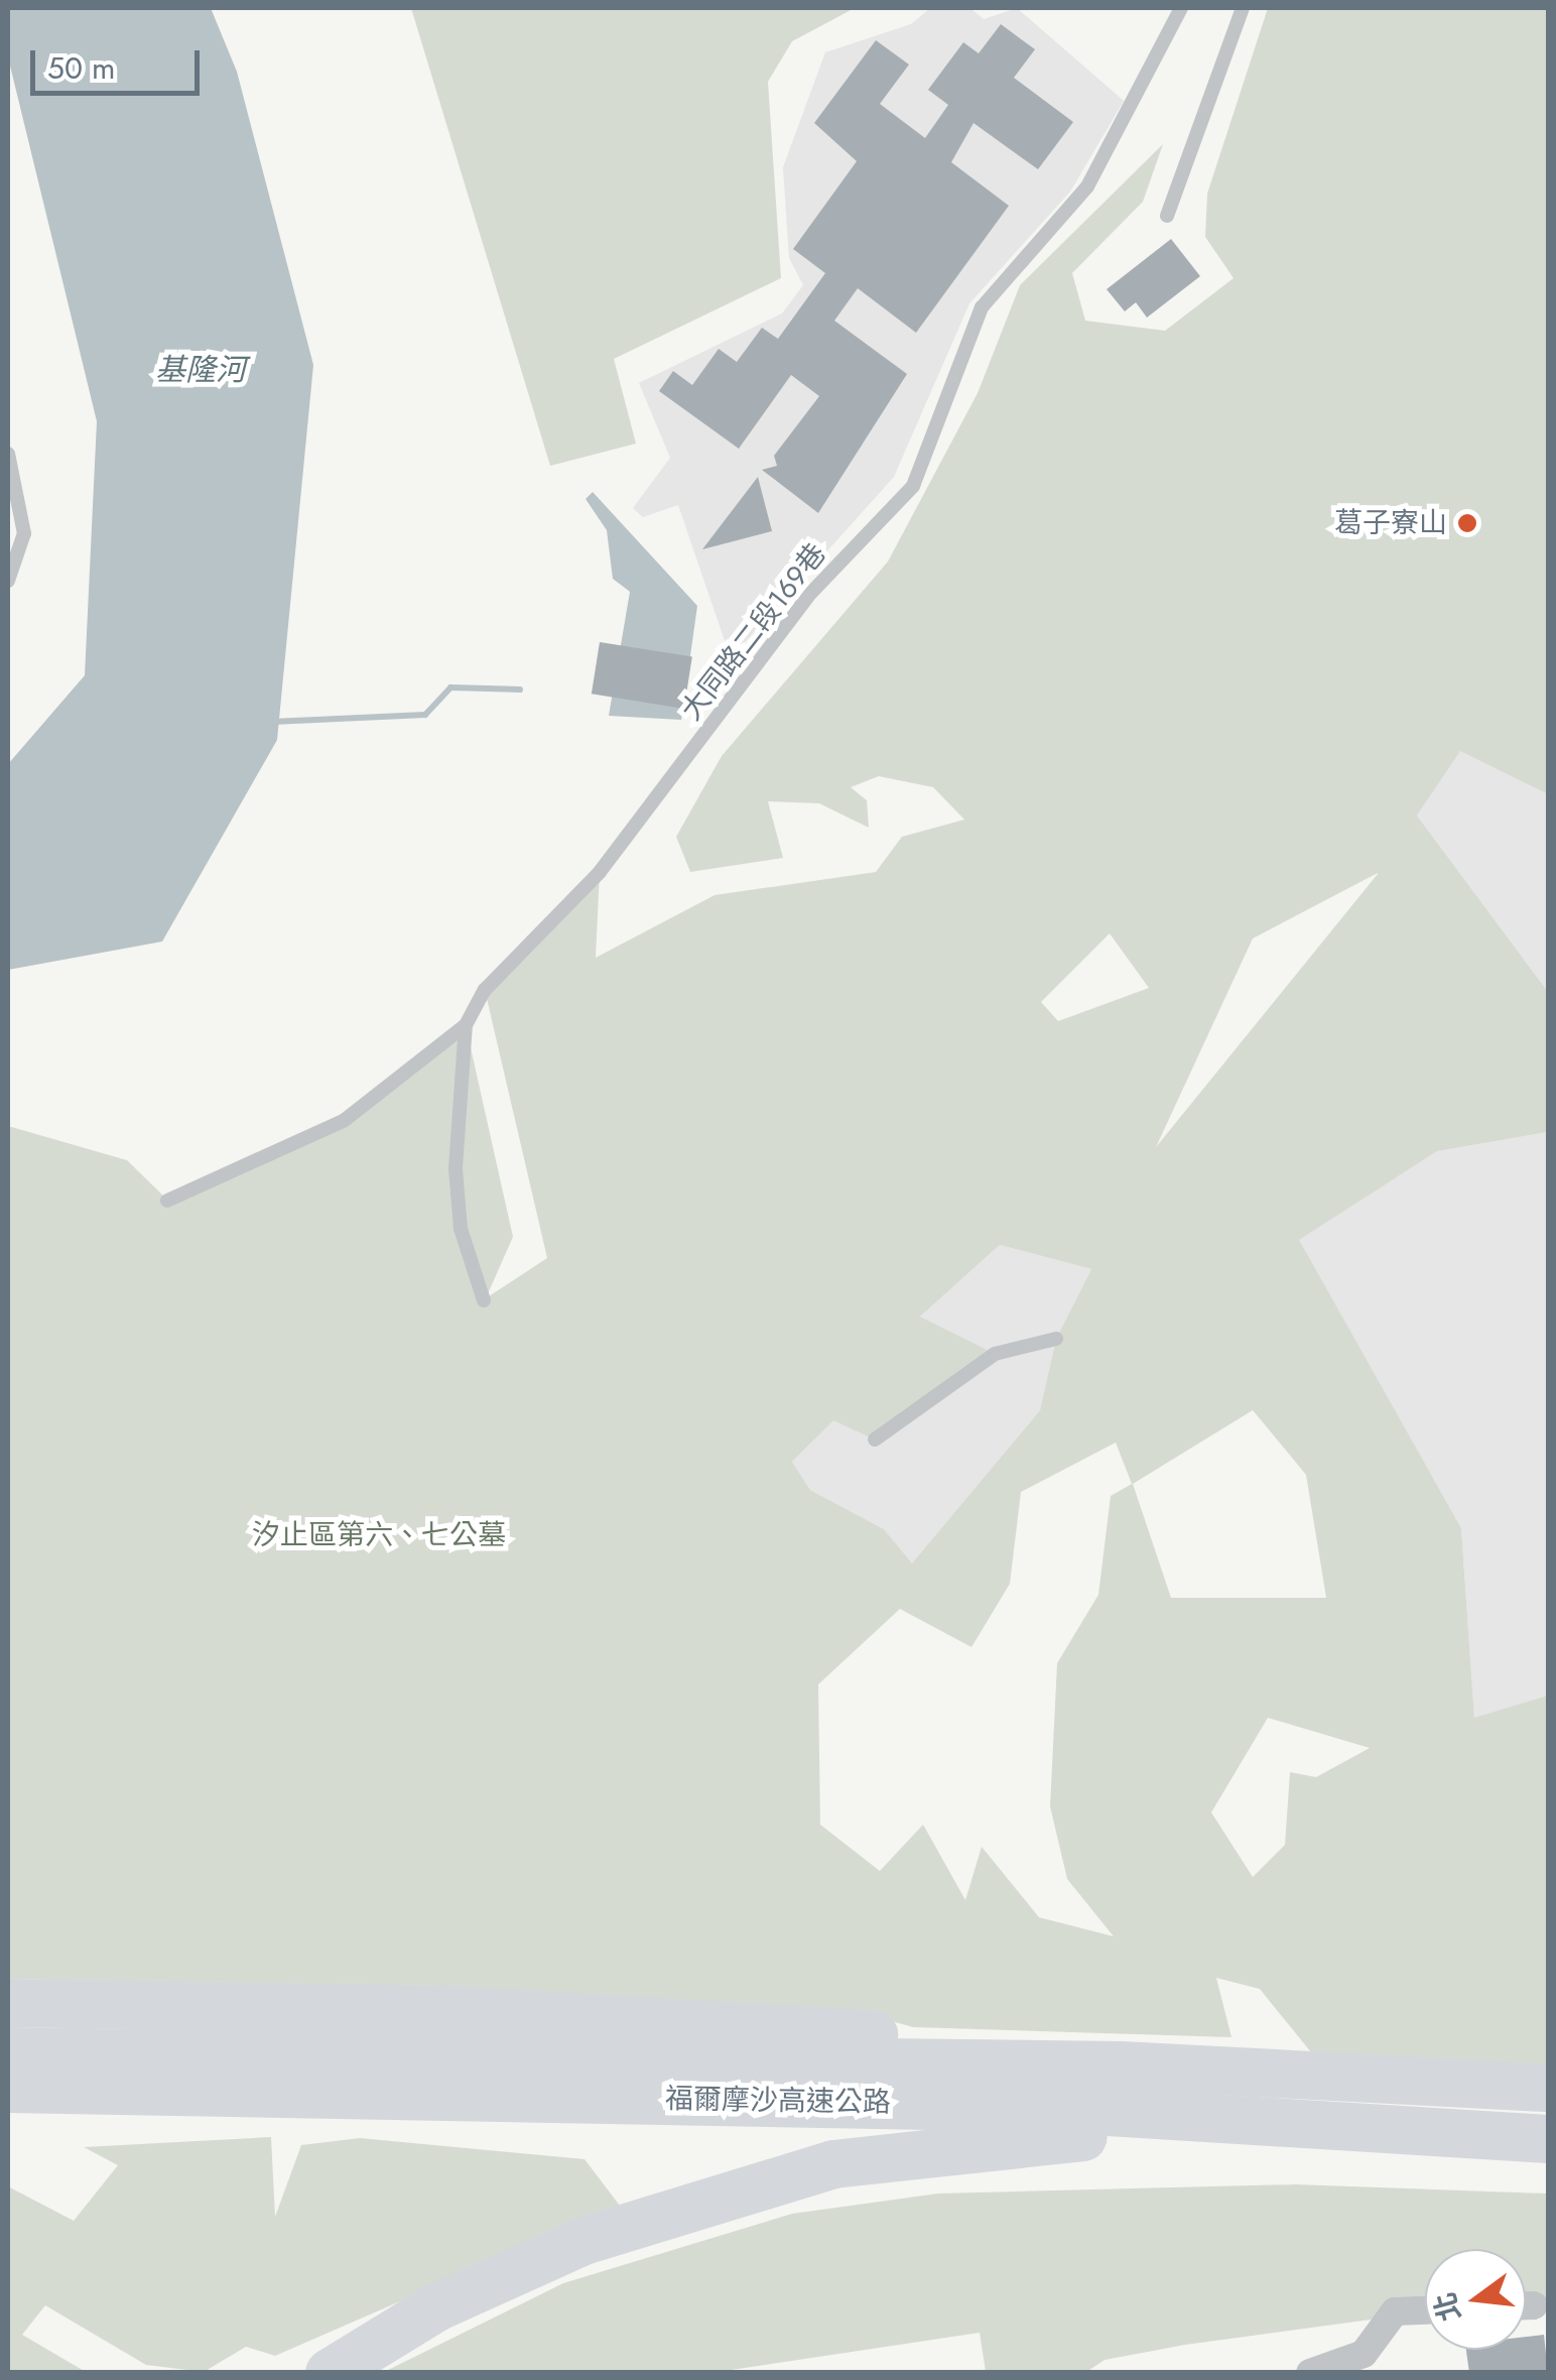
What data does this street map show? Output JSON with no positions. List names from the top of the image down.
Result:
{
  "streets": {
    "highway": ["福爾摩沙高速公路"],
    "lane": ["大同路二段169巷"]
  },
  "water": ["基隆河"],
  "parks": ["汐止區第六、七公墓"],
  "places": ["葛子寮山"],
  "scale_bar": "50 m",
  "north": "left"
}
